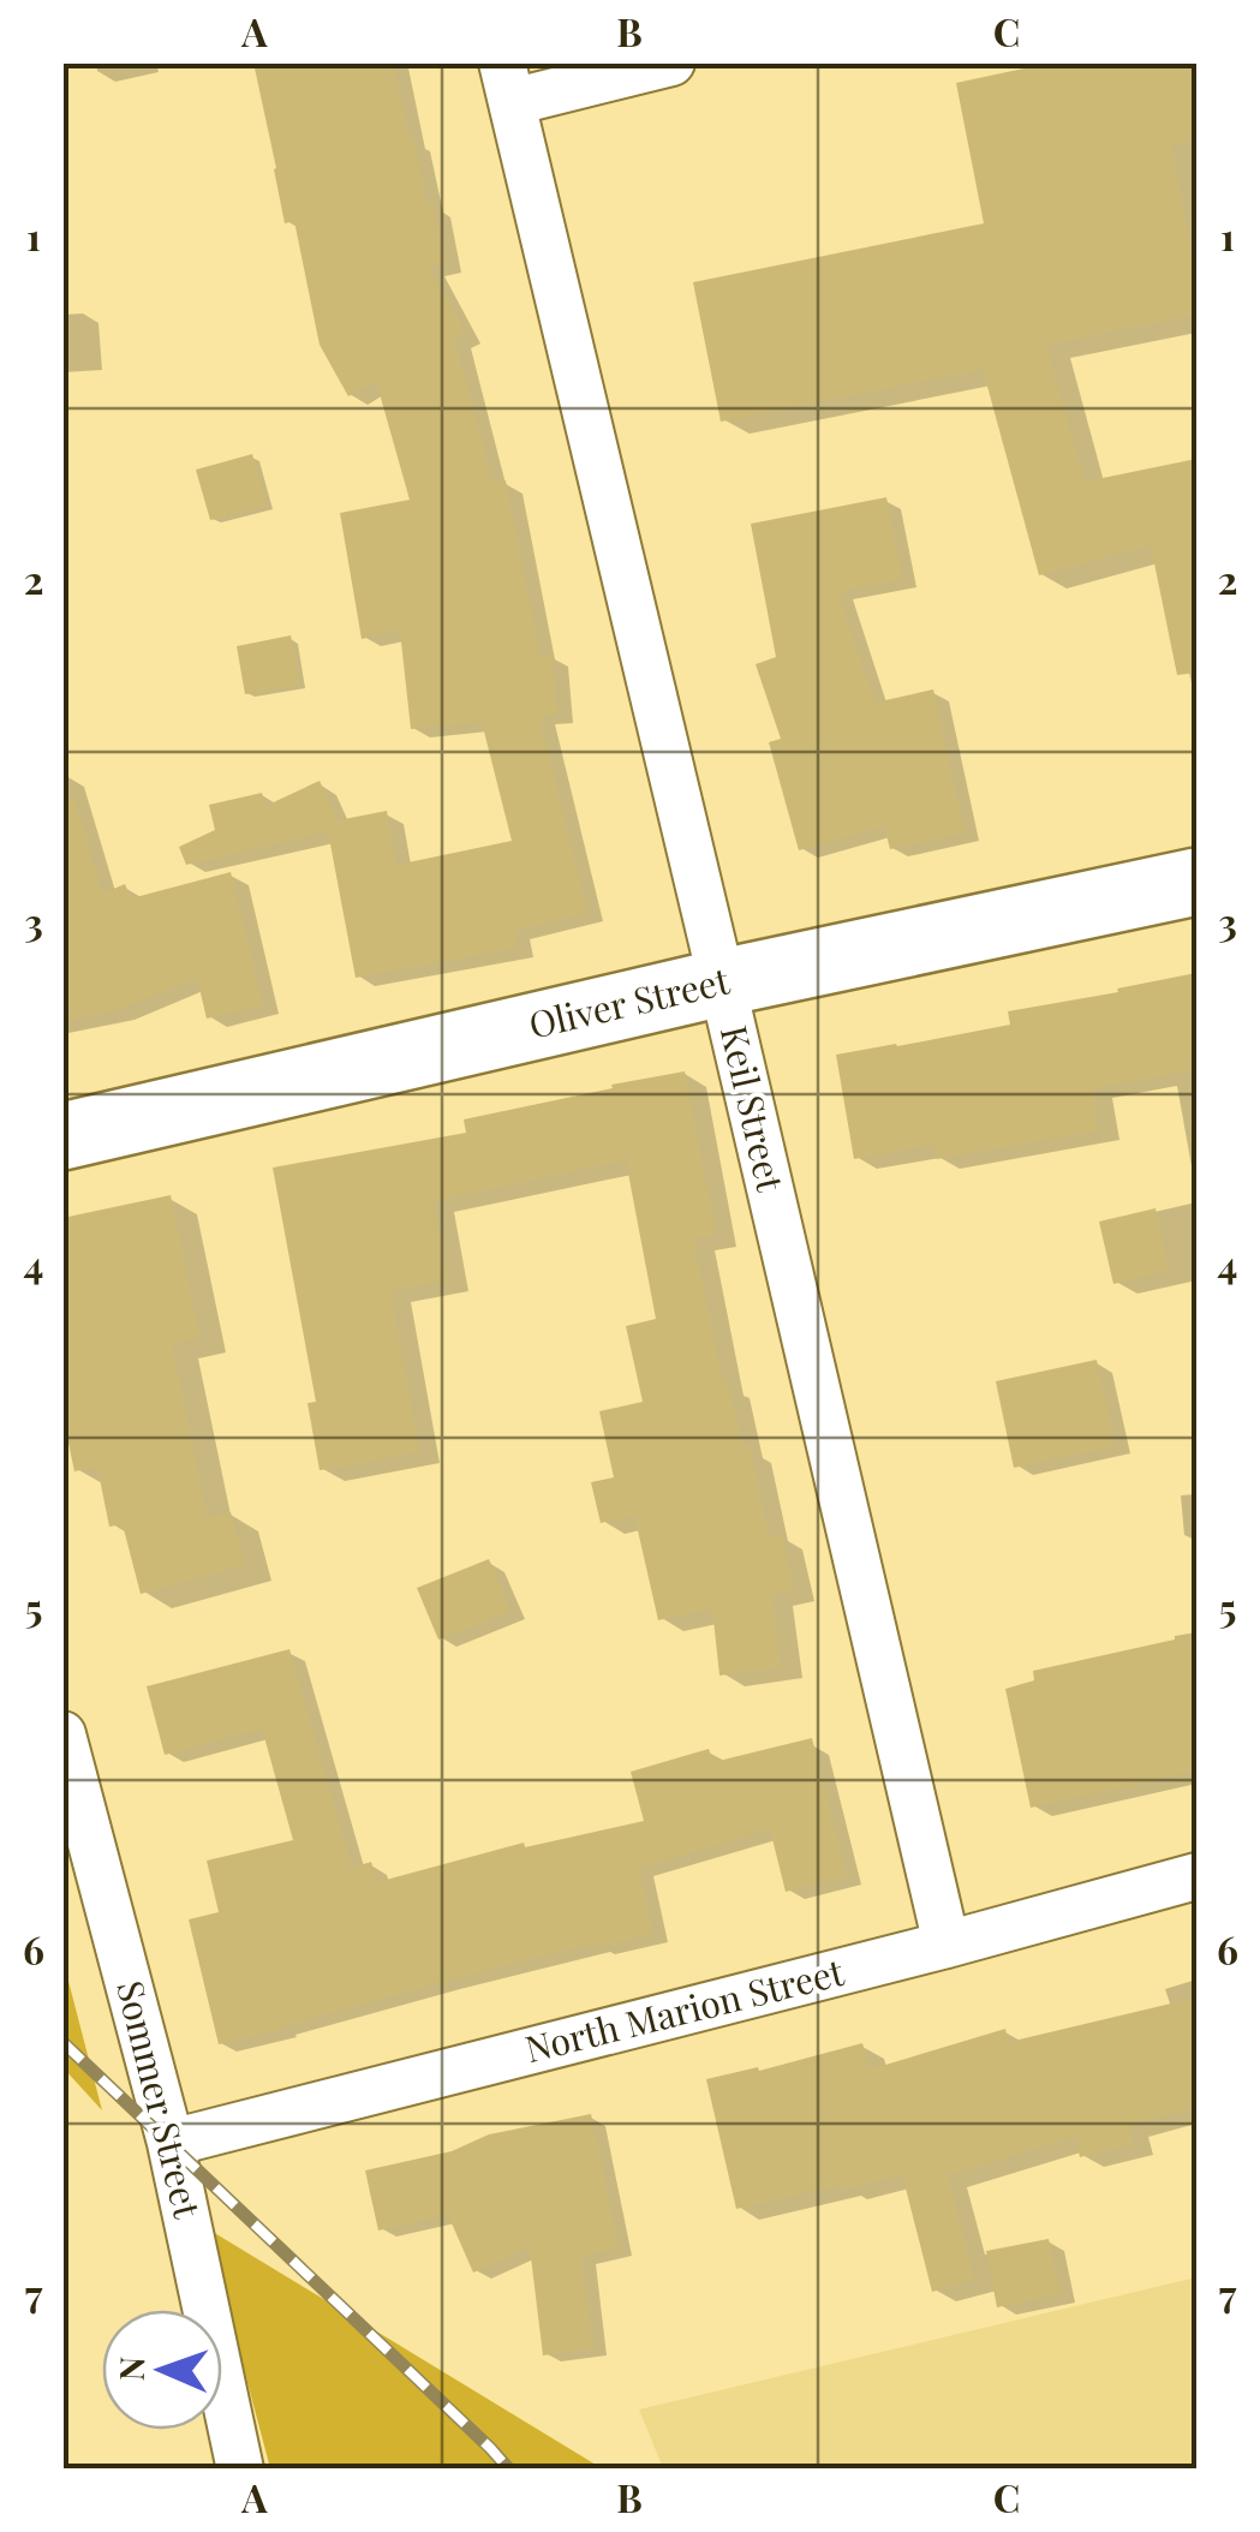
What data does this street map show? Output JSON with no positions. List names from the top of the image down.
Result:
{
  "streets": {
    "street": [
      "Oliver Street",
      "Keil Street",
      "North Marion Street",
      "Sommer Street"
    ]
  },
  "crossings": [
    ["Oliver Street", "Keil Street"],
    ["Keil Street", "North Marion Street"],
    ["North Marion Street", "Sommer Street"]
  ],
  "north": "left",
  "grid": {
    "columns": ["A", "B", "C"],
    "rows": [
      "1",
      "2",
      "3",
      "4",
      "5",
      "6",
      "7"
    ]
  }
}
